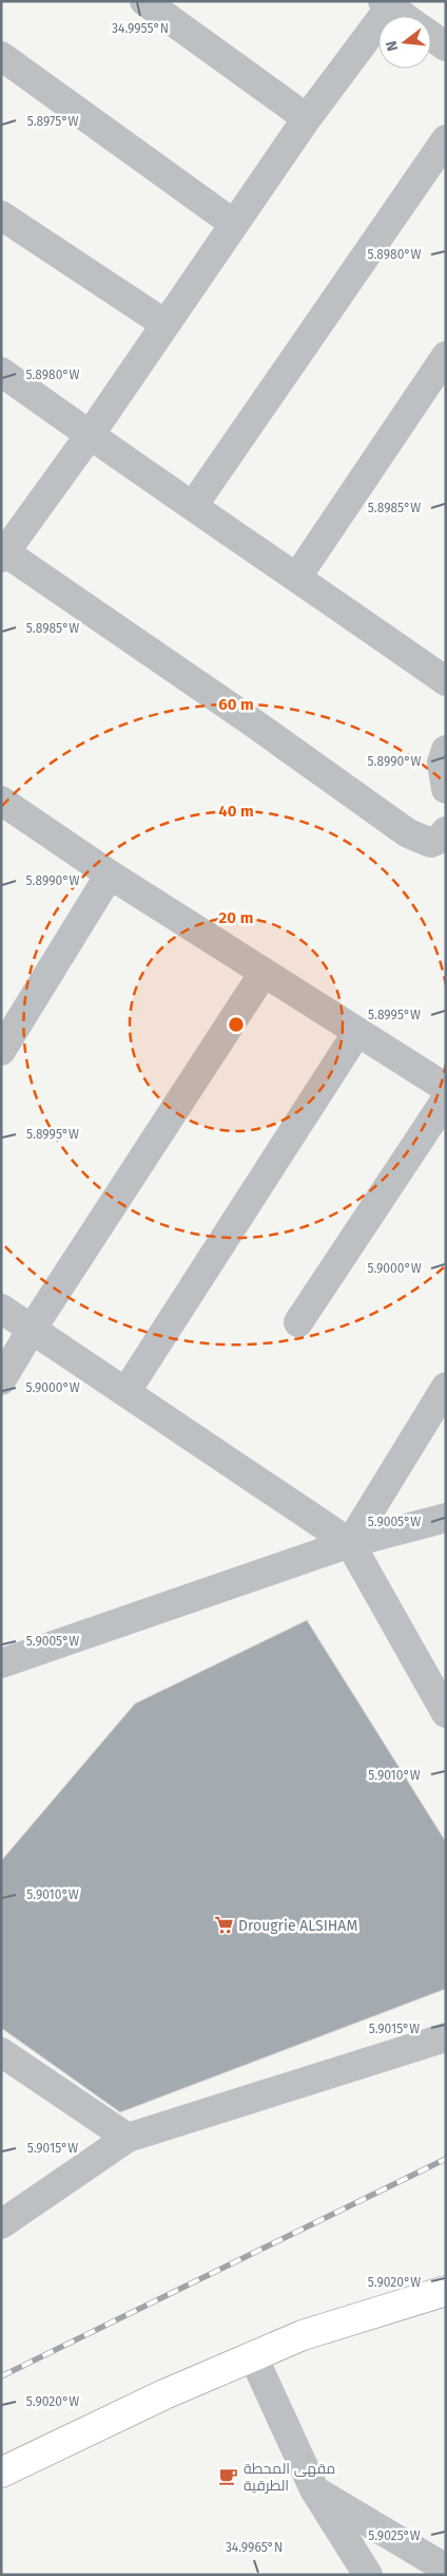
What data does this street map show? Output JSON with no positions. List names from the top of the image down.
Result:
{
  "places": {
    "supermarket": ["Drougrie ALSIHAM"],
    "cafe": ["مقهى المحطة الطرقية"]
  },
  "north": "left",
  "coordinates": [
    "34.9955°N",
    "5.8975°W",
    "5.8980°W",
    "5.8985°W",
    "5.8990°W",
    "5.8995°W",
    "5.9000°W",
    "5.9005°W",
    "5.9010°W",
    "5.9015°W",
    "5.9020°W",
    "5.9025°W",
    "34.9965°N"
  ],
  "rings": ["60 m", "40 m", "20 m"]
}
